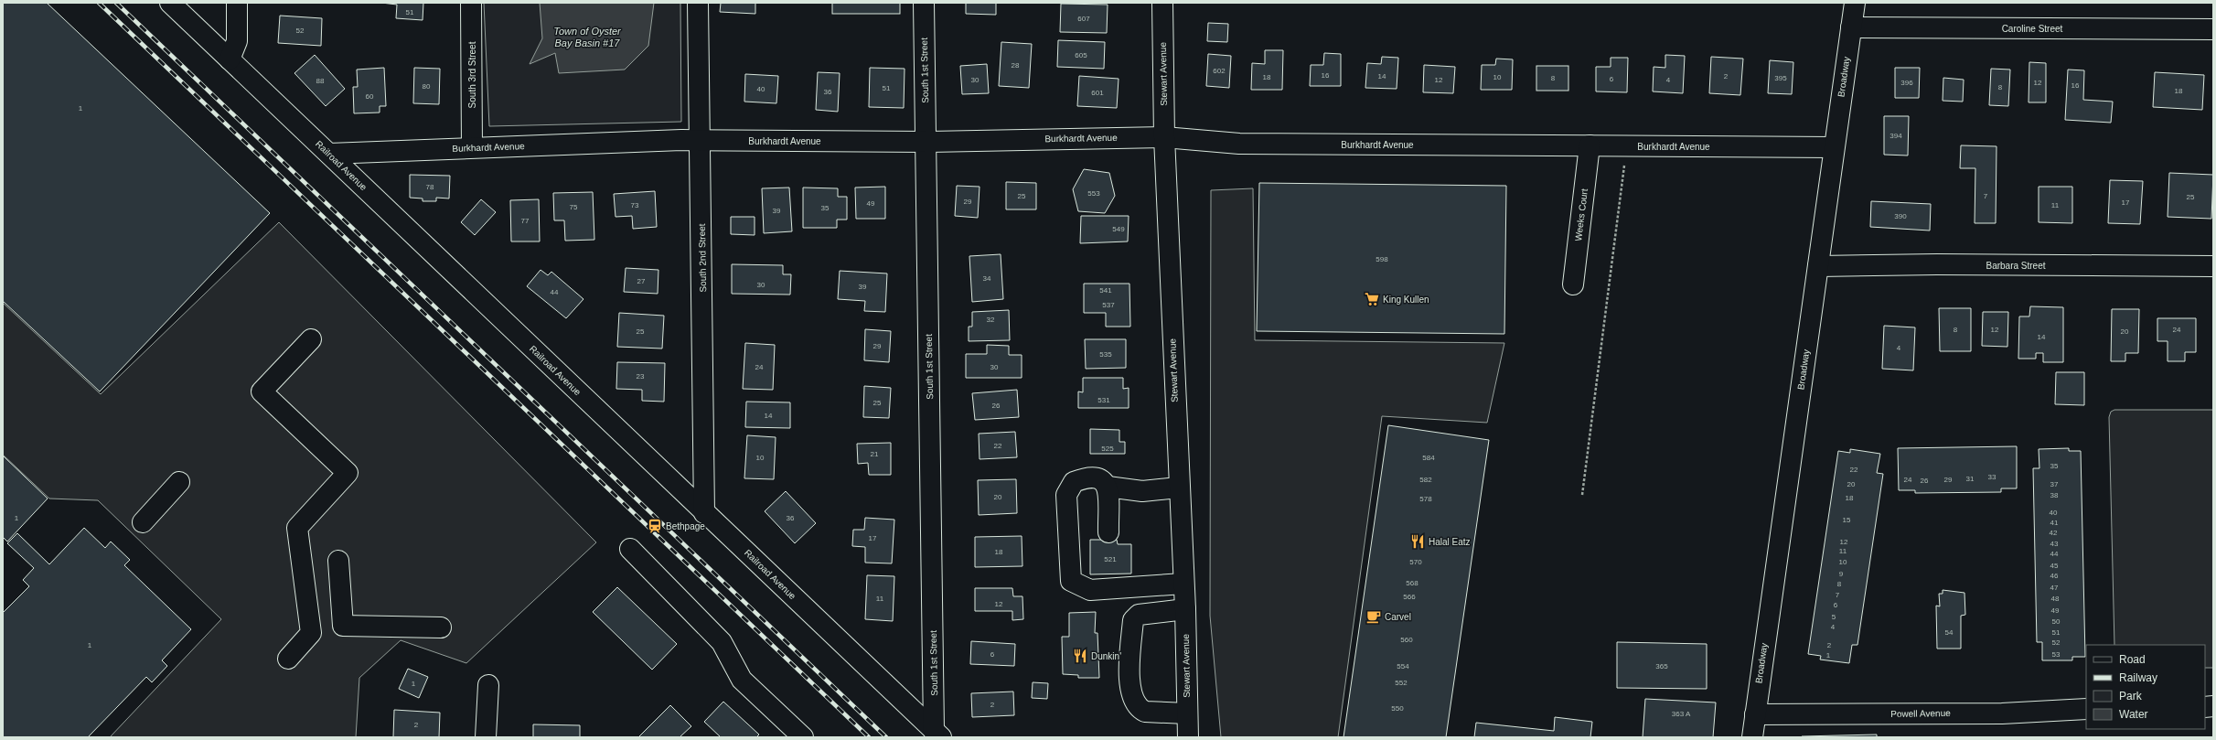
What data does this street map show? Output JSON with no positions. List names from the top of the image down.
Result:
{
  "streets": {
    "street": [
      "Caroline Street",
      "South 1st Street",
      "Stewart Avenue",
      "South 3rd Street",
      "Broadway",
      "Burkhardt Avenue",
      "Railroad Avenue",
      "Weeks Court",
      "South 2nd Street",
      "Barbara Street",
      "Powell Avenue"
    ]
  },
  "crossings": [
    ["Caroline Street", "Broadway"],
    ["South 1st Street", "Burkhardt Avenue"],
    ["South 1st Street", "Railroad Avenue"],
    ["Stewart Avenue", "Burkhardt Avenue"],
    ["South 3rd Street", "Burkhardt Avenue"],
    ["Broadway", "Burkhardt Avenue"],
    ["Broadway", "Barbara Street"],
    ["Broadway", "Powell Avenue"],
    ["Burkhardt Avenue", "Railroad Avenue"],
    ["Burkhardt Avenue", "Weeks Court"],
    ["Burkhardt Avenue", "South 2nd Street"],
    ["Railroad Avenue", "South 2nd Street"]
  ],
  "water": ["Town of Oyster Bay Basin #17"],
  "places": {
    "supermarket": ["King Kullen"],
    "station": ["Bethpage"],
    "restaurant": ["Halal Eatz", "Dunkin'"],
    "cafe": ["Carvel"]
  },
  "house_numbers": [
    "51",
    "607",
    "52",
    "605",
    "28",
    "602",
    "16",
    "14",
    "2",
    "18",
    "10",
    "8",
    "395",
    "6",
    "30",
    "12",
    "4",
    "88",
    "396",
    "12",
    "16",
    "80",
    "8",
    "51",
    "40",
    "18",
    "36",
    "601",
    "60",
    "1",
    "394",
    "78",
    "553",
    "25",
    "7",
    "25",
    "29",
    "17",
    "49",
    "73",
    "11",
    "75",
    "35",
    "39",
    "390",
    "77",
    "549",
    "598",
    "34",
    "27",
    "30",
    "39",
    "541",
    "44",
    "537",
    "32",
    "8",
    "12",
    "24",
    "25",
    "20",
    "14",
    "29",
    "4",
    "535",
    "24",
    "30",
    "23",
    "531",
    "25",
    "26",
    "14",
    "22",
    "525",
    "21",
    "10",
    "584",
    "35",
    "22",
    "33",
    "31",
    "582",
    "24",
    "29",
    "26",
    "20",
    "37",
    "38",
    "20",
    "18",
    "578",
    "40",
    "1",
    "36",
    "15",
    "41",
    "42",
    "17",
    "12",
    "43",
    "11",
    "18",
    "44",
    "521",
    "570",
    "10",
    "45",
    "9",
    "46",
    "568",
    "8",
    "47",
    "7",
    "566",
    "11",
    "48",
    "12",
    "6",
    "49",
    "5",
    "50",
    "4",
    "54",
    "51",
    "560",
    "52",
    "1",
    "2",
    "6",
    "53",
    "1",
    "554",
    "365",
    "552",
    "1",
    "2",
    "550",
    "363 A",
    "2"
  ],
  "legend": [
    "Road",
    "Railway",
    "Park",
    "Water"
  ]
}
